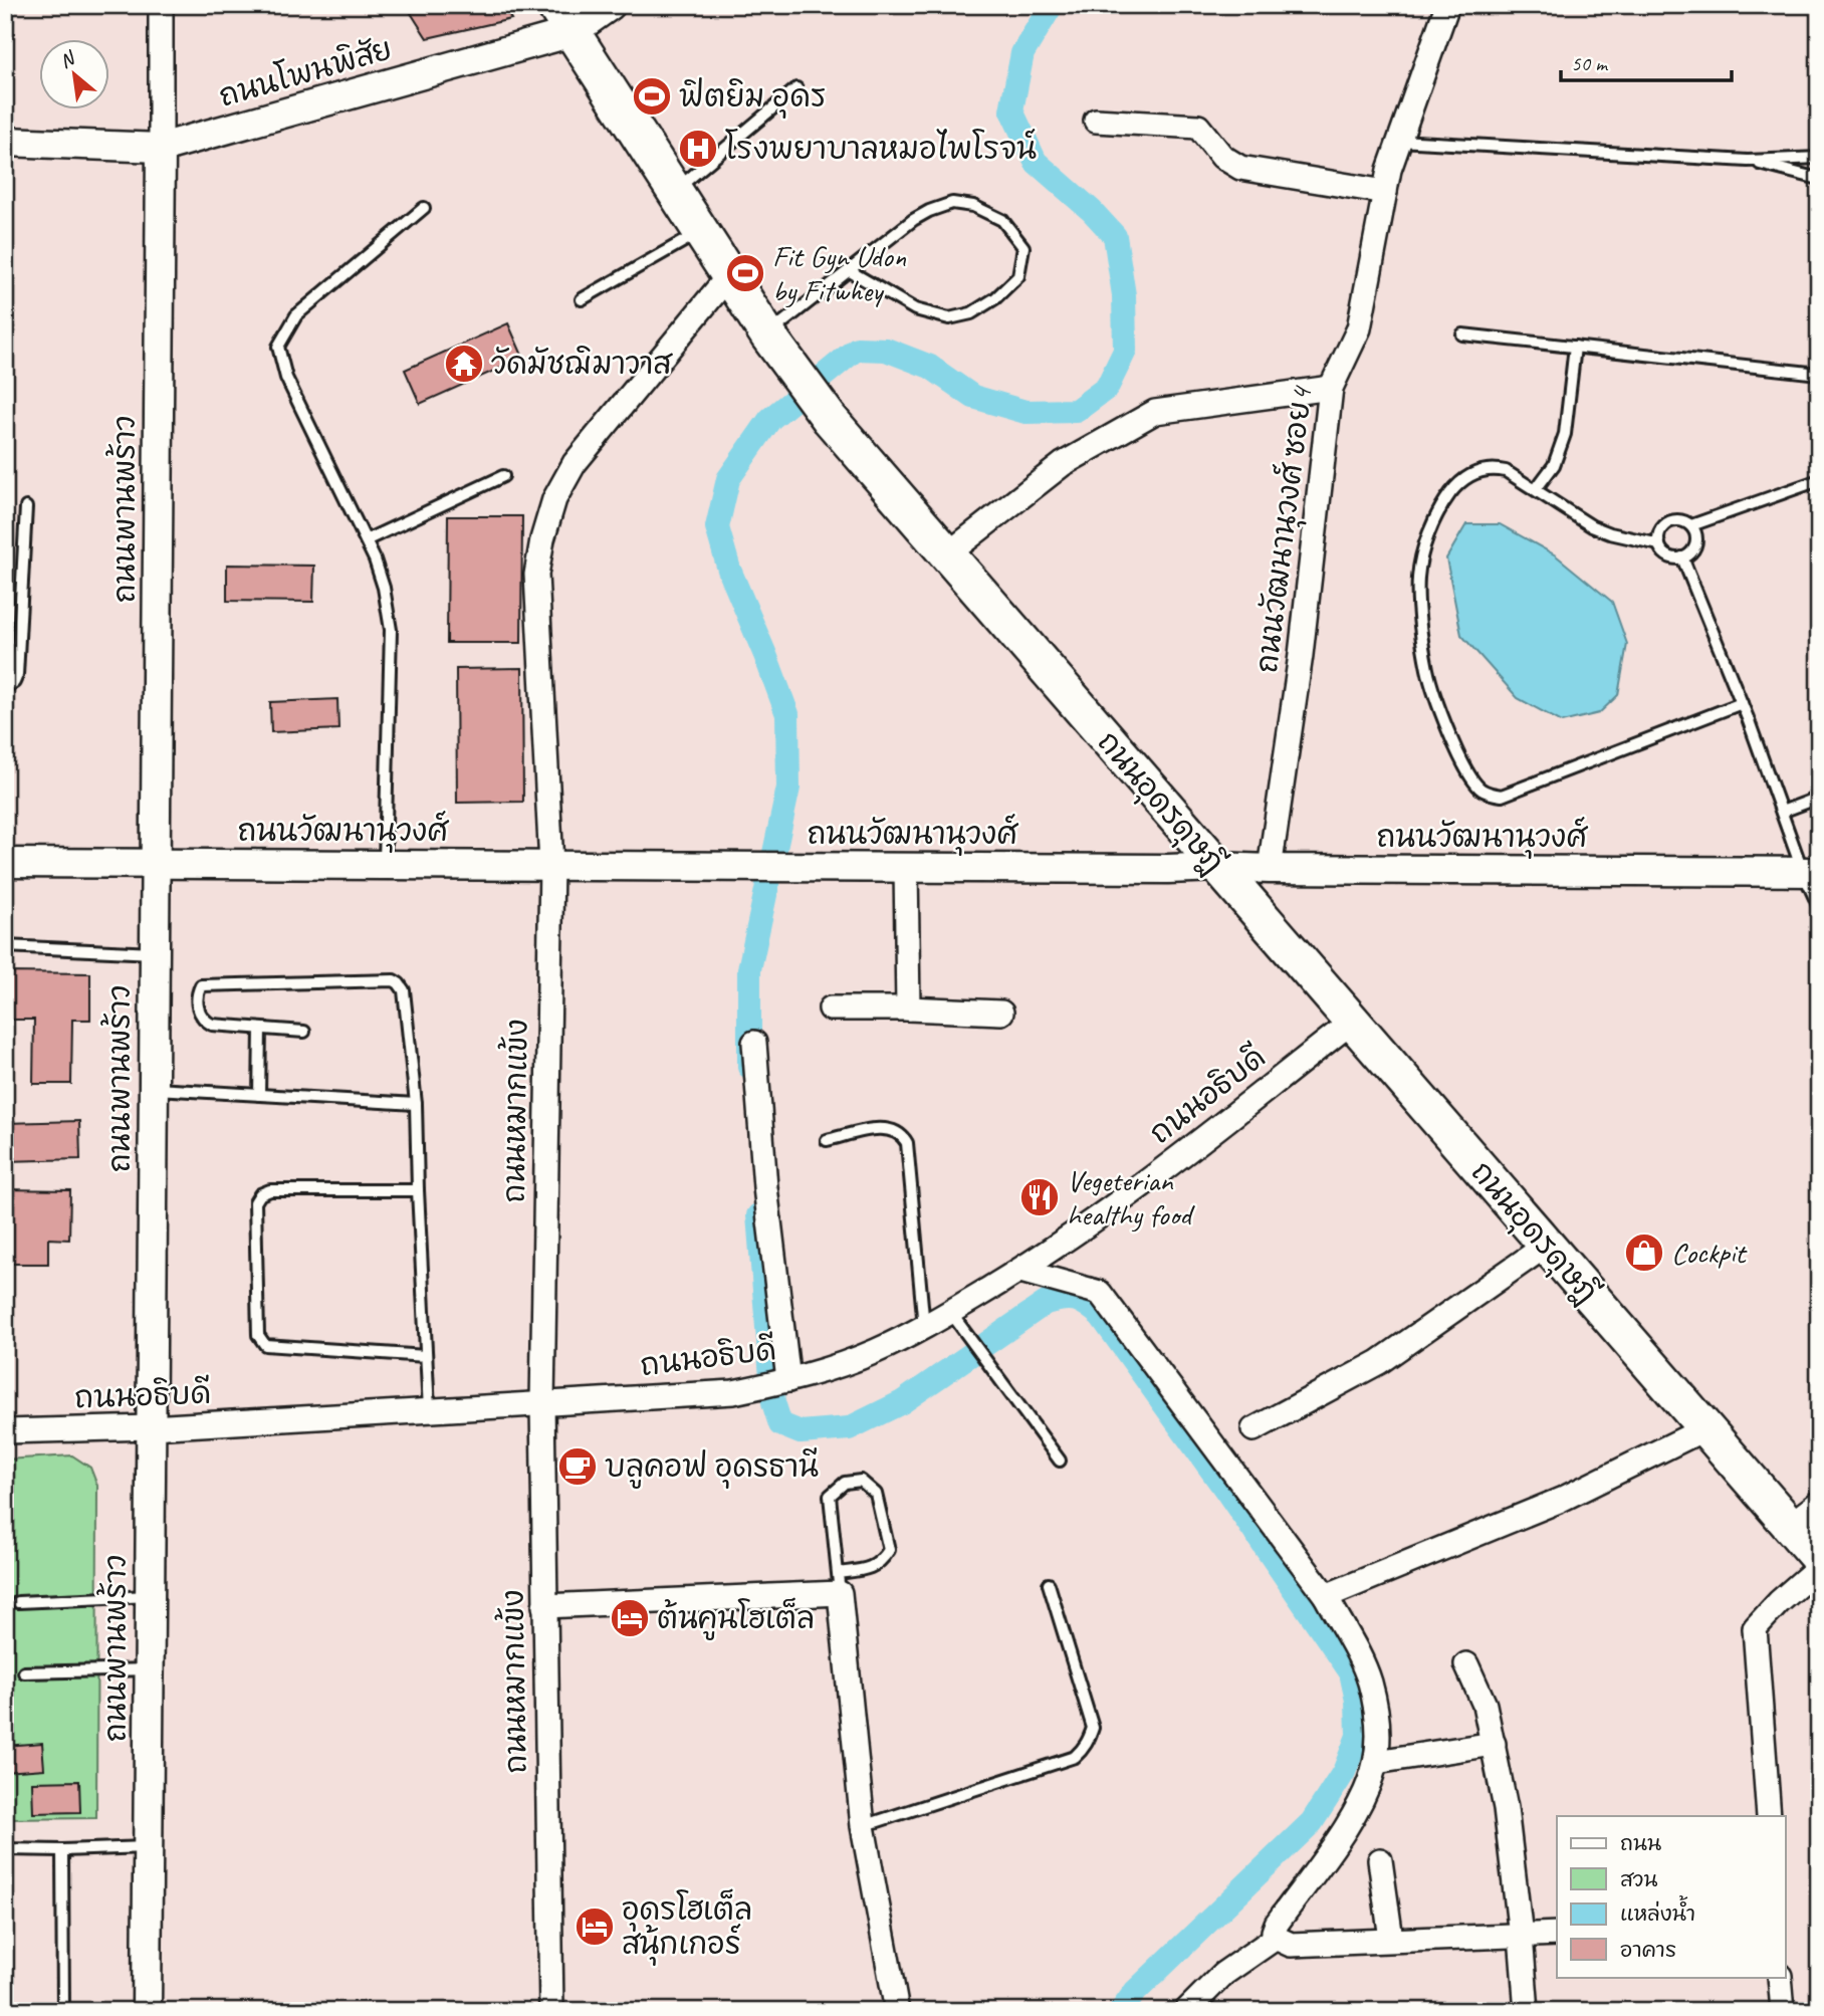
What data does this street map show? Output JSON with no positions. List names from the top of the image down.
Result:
{
  "streets": {
    "main road": ["ถนนอุดรดุษฎี"],
    "street": [
      "ถนนโพนพิสัย",
      "ถนนพานพร้าว",
      "ถนนวัฒนานุวงศ์ ซอย4",
      "ถนนวัฒนานุวงศ์",
      "ถนนอธิบดี",
      "ถนนหมากแข้ง"
    ]
  },
  "crossings": [
    ["ถนนโพนพิสัย", "ถนนพานพร้าว"],
    ["ถนนโพนพิสัย", "ถนนอุดรดุษฎี"],
    ["ถนนพานพร้าว", "ถนนวัฒนานุวงศ์"],
    ["ถนนพานพร้าว", "ถนนอธิบดี"],
    ["ถนนวัฒนานุวงศ์ ซอย4", "ถนนวัฒนานุวงศ์"],
    ["ถนนอุดรดุษฎี", "ถนนวัฒนานุวงศ์"],
    ["ถนนอุดรดุษฎี", "ถนนอธิบดี"],
    ["ถนนอุดรดุษฎี", "ถนนหมากแข้ง"],
    ["ถนนวัฒนานุวงศ์", "ถนนหมากแข้ง"],
    ["ถนนอธิบดี", "ถนนหมากแข้ง"]
  ],
  "places": {
    "sports": ["ฟิตยิม อุดร", "Fit Gyn Udon by Fitwhey"],
    "hospital": ["โรงพยาบาลหมอไพโรจน์"],
    "temple": ["วัดมัชฌิมาวาส"],
    "restaurant": ["Vegeterian healthy food"],
    "shop": ["Cockpit"],
    "cafe": ["บลูคอฟ อุดรธานี"],
    "hotel": ["ต้นคูนโฮเต็ล", "อุดรโฮเต็ล สนุ้กเกอร์"]
  },
  "legend": [
    "ถนน",
    "สวน",
    "แหล่งน้ำ",
    "อาคาร"
  ],
  "scale_bar": "50 m",
  "north": "top left"
}
